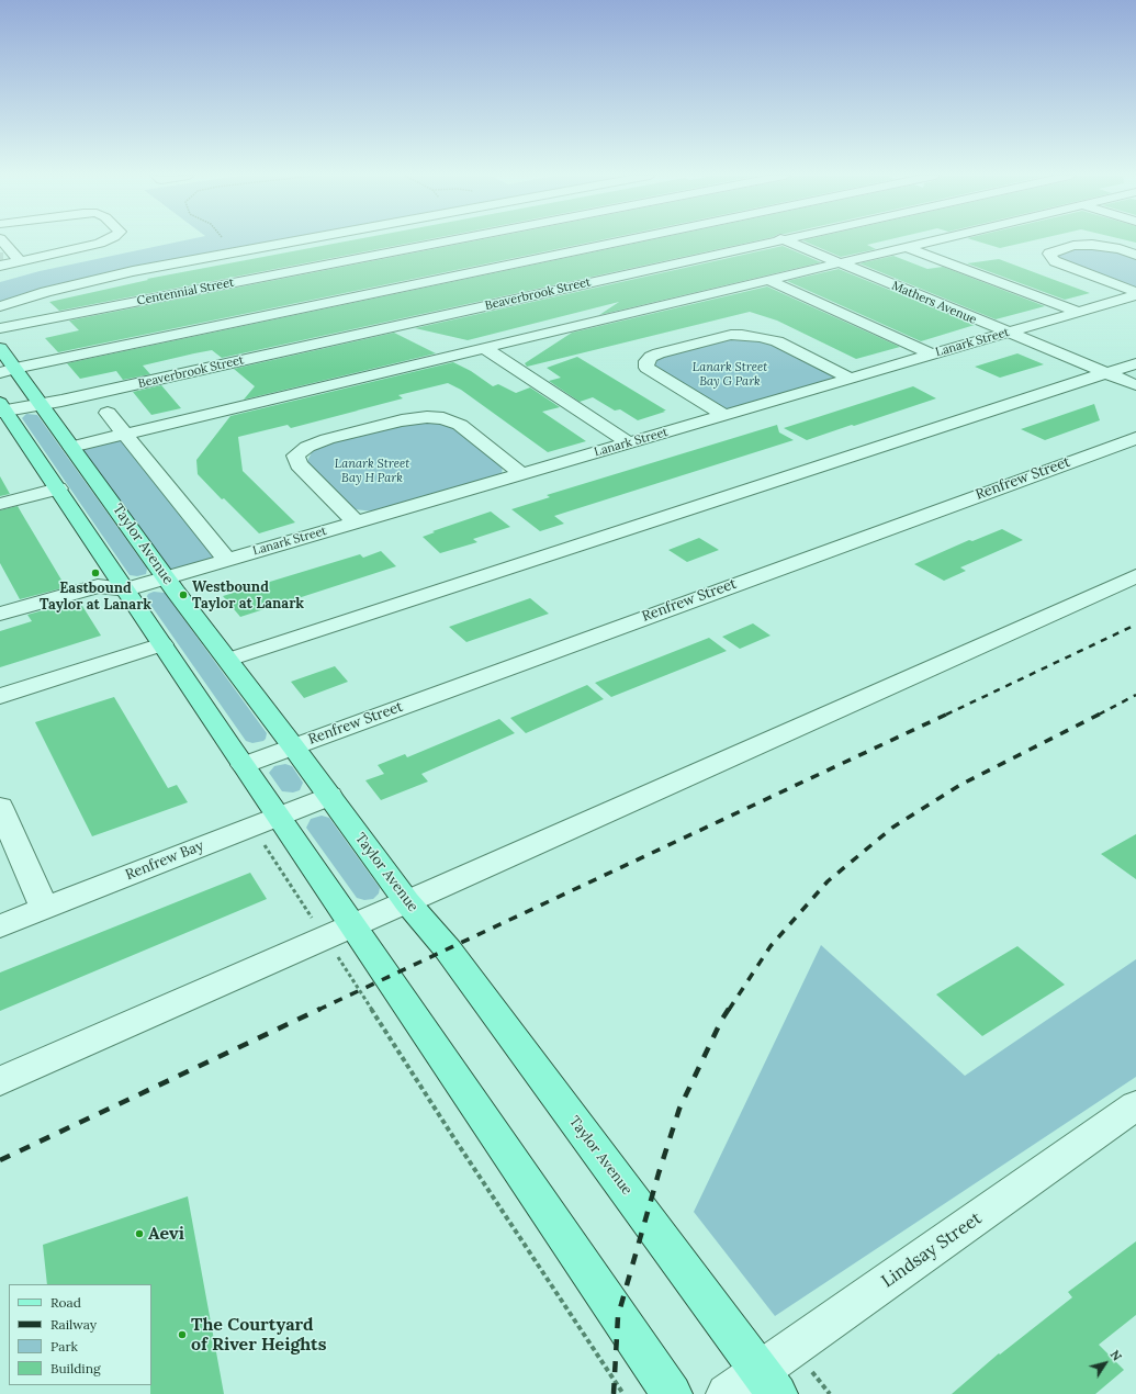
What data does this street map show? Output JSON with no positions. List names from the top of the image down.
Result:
{
  "streets": {
    "main road": ["Taylor Avenue"],
    "street": [
      "Centennial Street",
      "Beaverbrook Street",
      "Mathers Avenue",
      "Lanark Street",
      "Renfrew Street",
      "Renfrew Bay",
      "Lindsay Street"
    ]
  },
  "crossings": [
    ["Beaverbrook Street", "Taylor Avenue"],
    ["Mathers Avenue", "Lanark Street"],
    ["Lanark Street", "Taylor Avenue"],
    ["Renfrew Street", "Taylor Avenue"],
    ["Taylor Avenue", "Renfrew Bay"],
    ["Taylor Avenue", "Lindsay Street"]
  ],
  "parks": ["Lanark Street Bay G Park", "Lanark Street Bay H Park"],
  "places": [
    "Eastbound Taylor at Lanark",
    "Westbound Taylor at Lanark",
    "Aevi",
    "The Courtyard of River Heights"
  ],
  "legend": [
    "Road",
    "Railway",
    "Park",
    "Building"
  ],
  "north": "top right"
}
